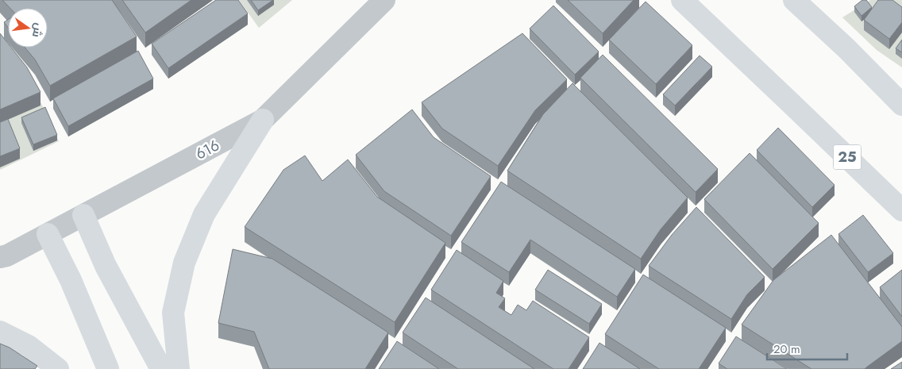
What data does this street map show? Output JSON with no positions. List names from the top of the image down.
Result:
{
  "streets": {
    "main road": ["25"],
    "street": ["616"]
  },
  "scale_bar": "20 m",
  "north": "right"
}
